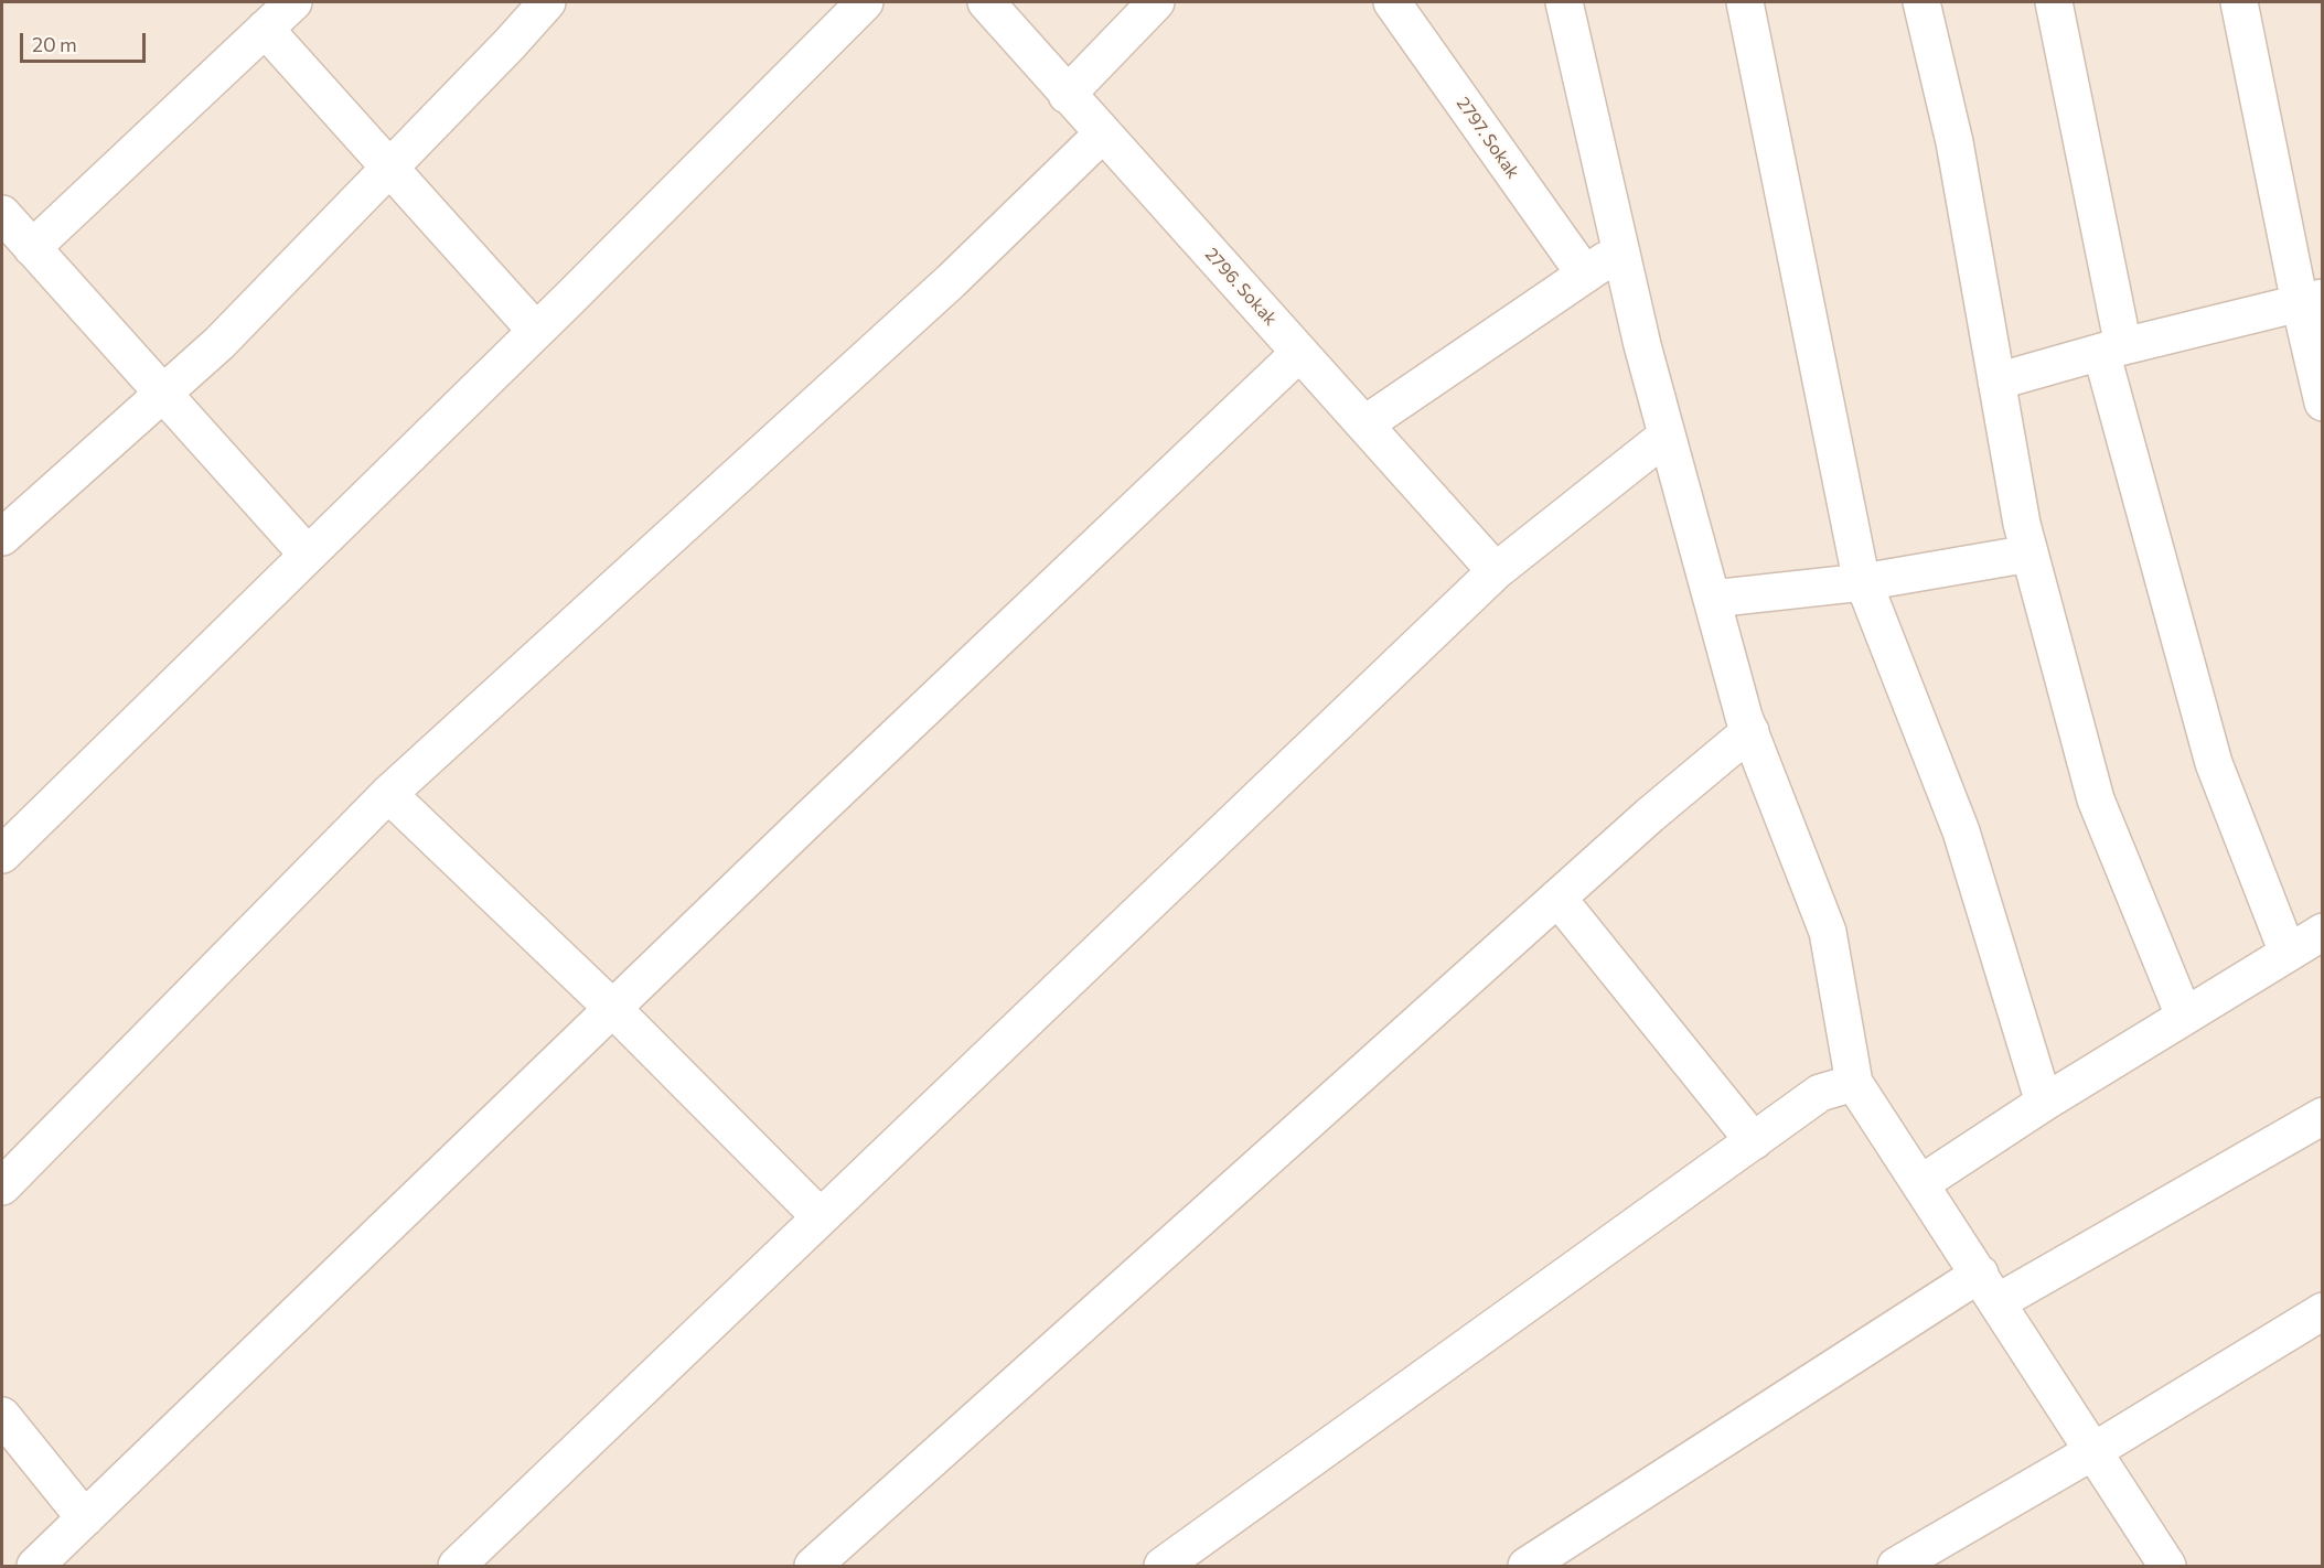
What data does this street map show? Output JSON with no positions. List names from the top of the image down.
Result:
{
  "streets": {
    "street": ["2797. Sokak", "2796. Sokak"]
  },
  "scale_bar": "20 m"
}
